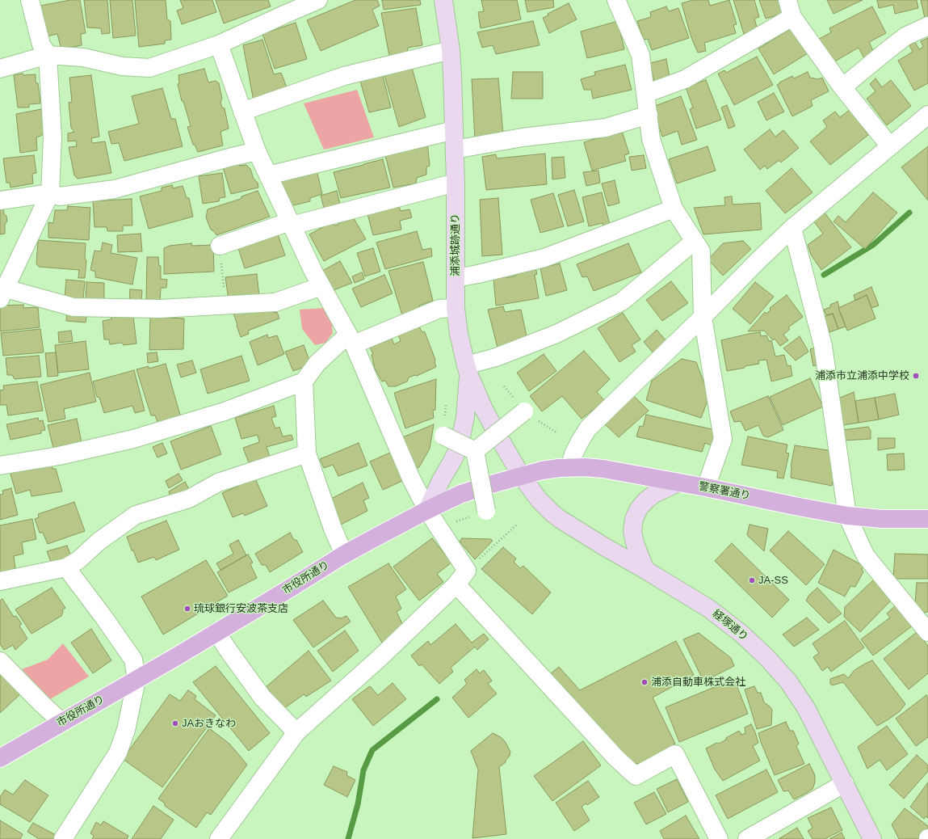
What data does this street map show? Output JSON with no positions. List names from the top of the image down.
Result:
{
  "streets": {
    "main road": [
      "浦添城跡通り",
      "警察署通り",
      "市役所通り",
      "経塚通り"
    ]
  },
  "crossings": [
    ["浦添城跡通り", "警察署通り"],
    ["浦添城跡通り", "市役所通り"],
    ["浦添城跡通り", "経塚通り"],
    ["警察署通り", "市役所通り"],
    ["警察署通り", "経塚通り"],
    ["市役所通り", "経塚通り"]
  ],
  "places": [
    "浦添市立浦添中学校",
    "JA-SS",
    "琉球銀行安波茶支店",
    "浦添自動車株式会社",
    "JAおきなわ"
  ]
}
